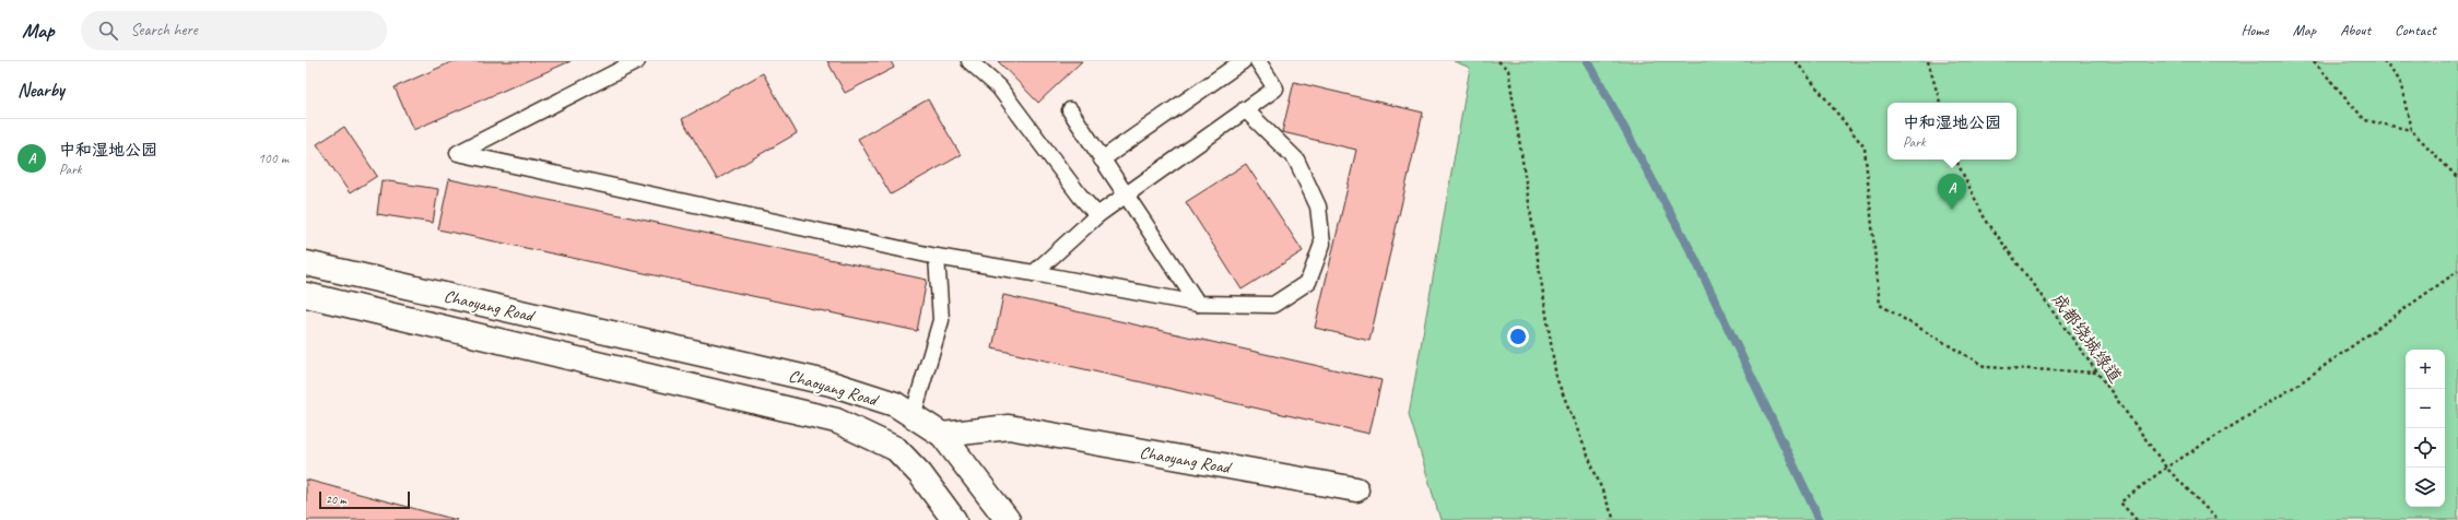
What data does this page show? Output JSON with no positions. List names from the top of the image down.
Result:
{
  "streets": {
    "main road": ["Chaoyang Road"],
    "path": ["成都绕城绿道"]
  },
  "scale_bar": "20 m",
  "page": {
    "header": "Map",
    "search": "Search here",
    "nav": [
      "Home",
      "Map",
      "About",
      "Contact"
    ],
    "heading": "Nearby",
    "popup": ["中和湿地公园", "Park"],
    "list": [
      {
        "mark": "A",
        "name": "中和湿地公园",
        "note": "Park",
        "value": "100 m"
      }
    ],
    "pins": "A",
    "map_buttons": ["+", "−"],
    "scale": "20 m"
  }
}
